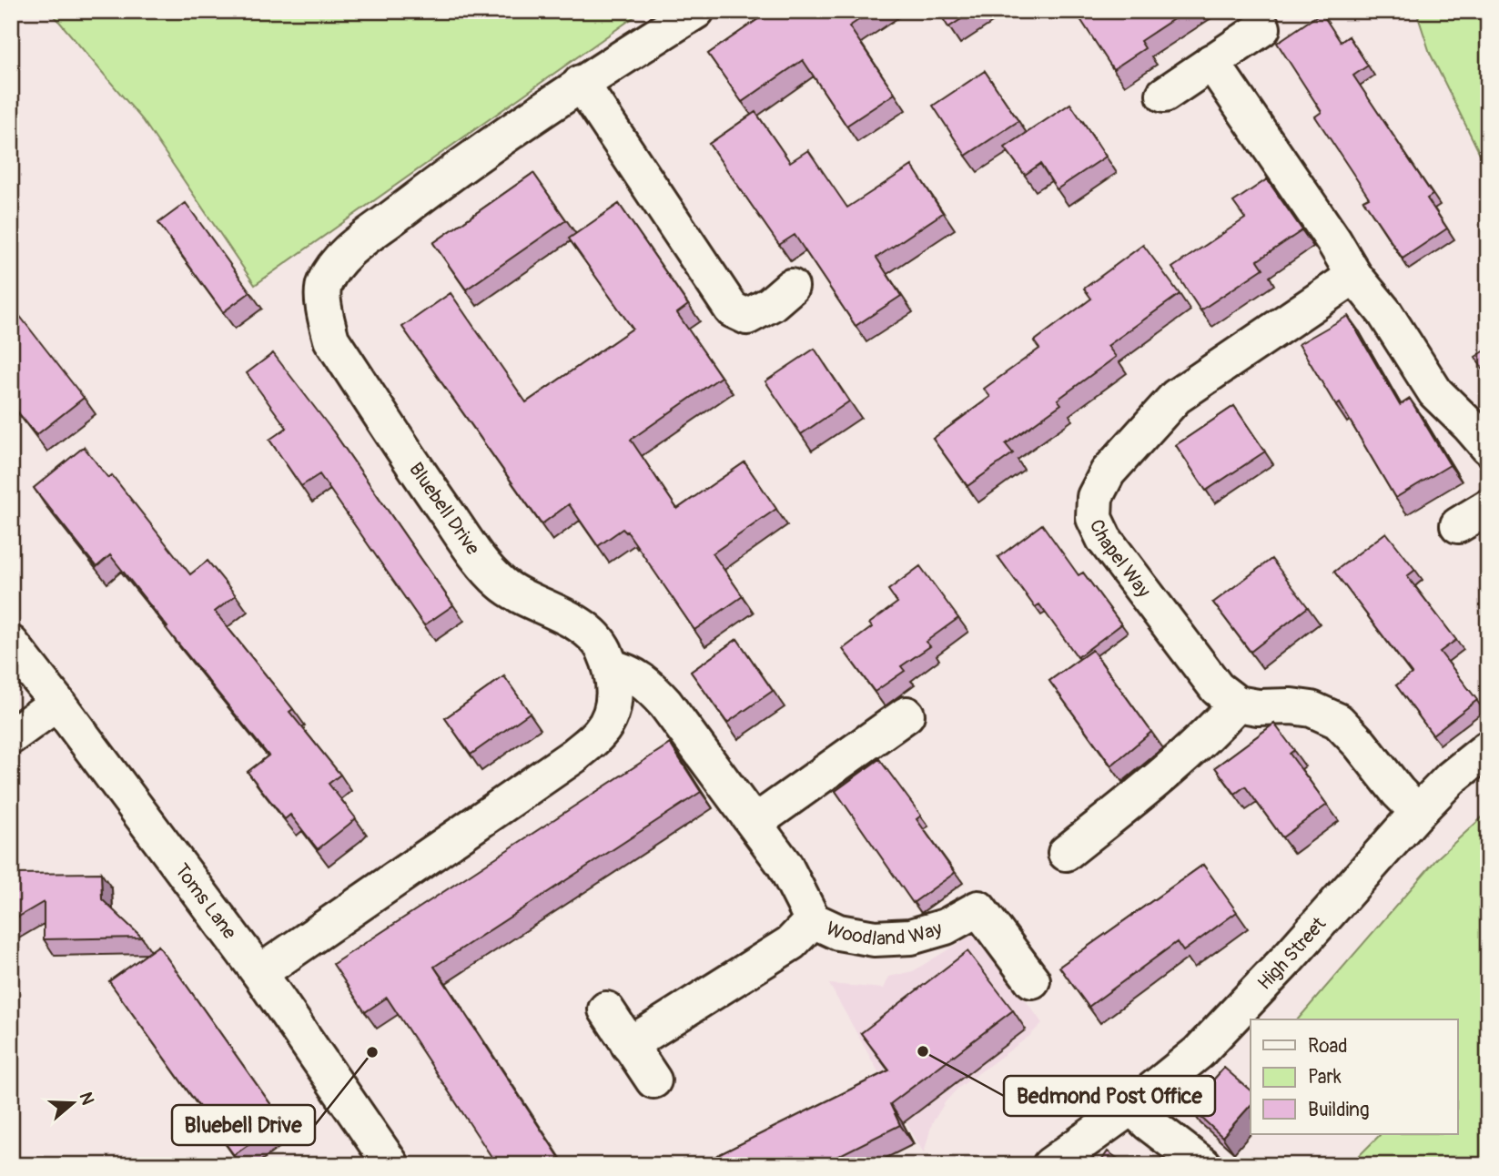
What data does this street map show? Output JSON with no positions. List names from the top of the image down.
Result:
{
  "streets": {
    "street": [
      "Bluebell Drive",
      "Chapel Way",
      "Toms Lane",
      "Woodland Way",
      "High Street"
    ]
  },
  "crossings": [
    ["Bluebell Drive", "Toms Lane"],
    ["Bluebell Drive", "Woodland Way"]
  ],
  "places": ["Bedmond Post Office", "Bluebell Drive"],
  "legend": ["Road", "Park", "Building"],
  "north": "right"
}
